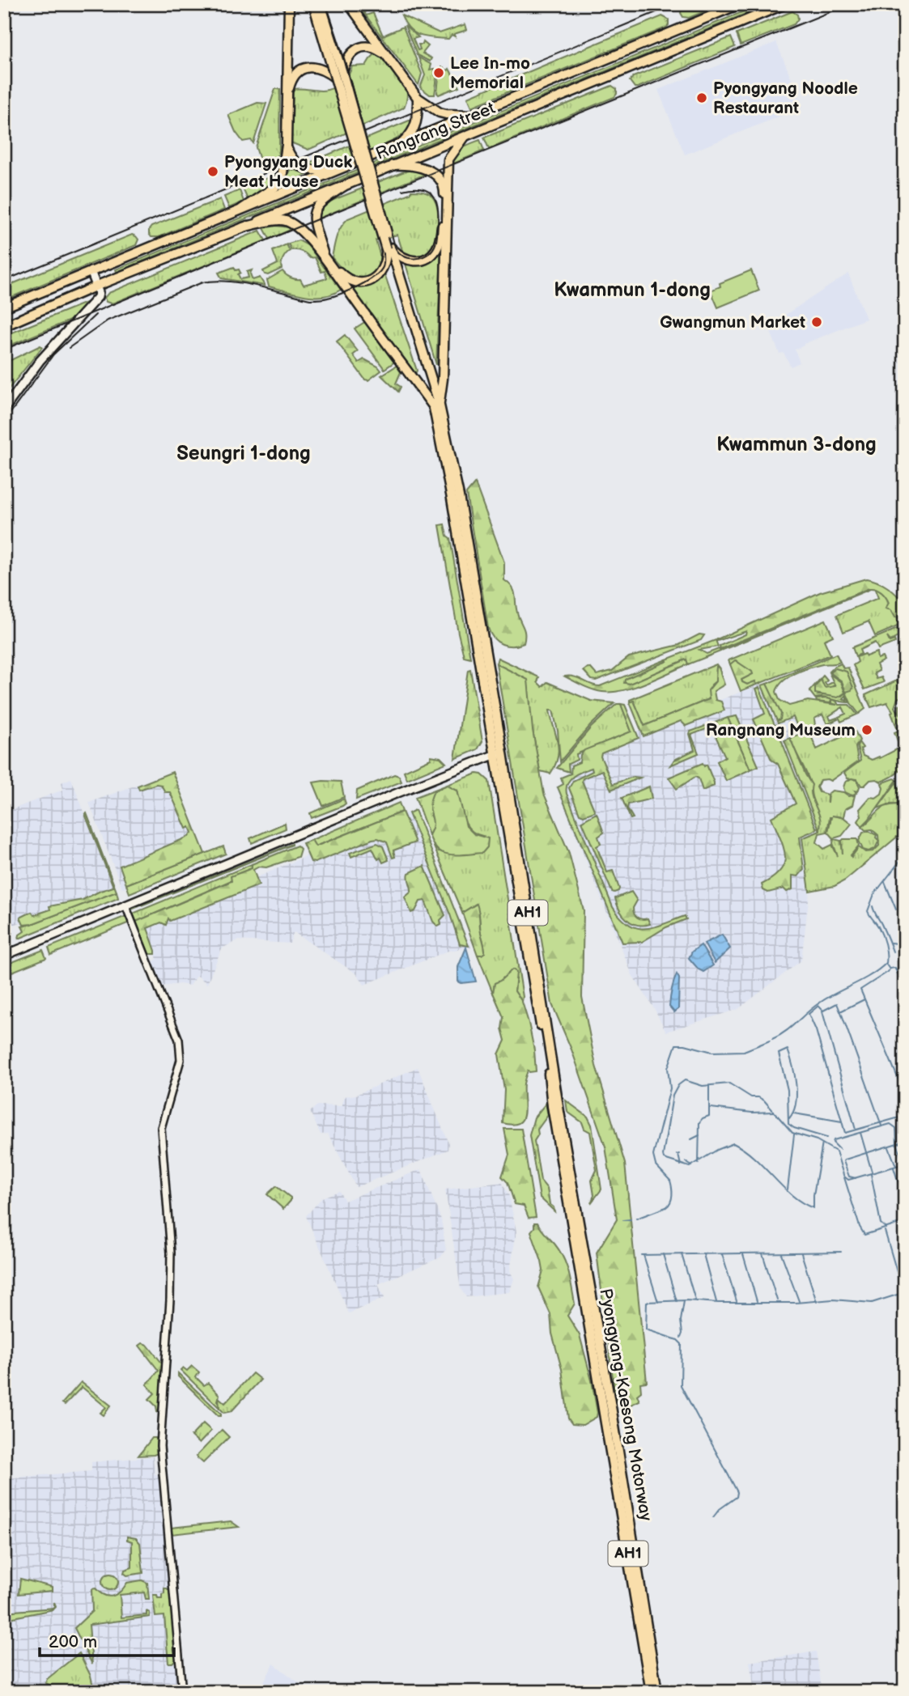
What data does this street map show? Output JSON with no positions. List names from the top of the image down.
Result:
{
  "streets": {
    "main road": ["Rangrang Street", "AH1", "Pyongyang-Kaesong Motorway"]
  },
  "crossings": [
    ["AH1", "Pyongyang-Kaesong Motorway"]
  ],
  "districts": ["Kwammun 1-dong", "Kwammun 3-dong", "Seungri 1-dong"],
  "places": [
    "Lee In-mo Memorial",
    "Pyongyang Noodle Restaurant",
    "Pyongyang Duck Meat House",
    "Gwangmun Market",
    "Rangnang Museum"
  ],
  "scale_bar": "200 m"
}
